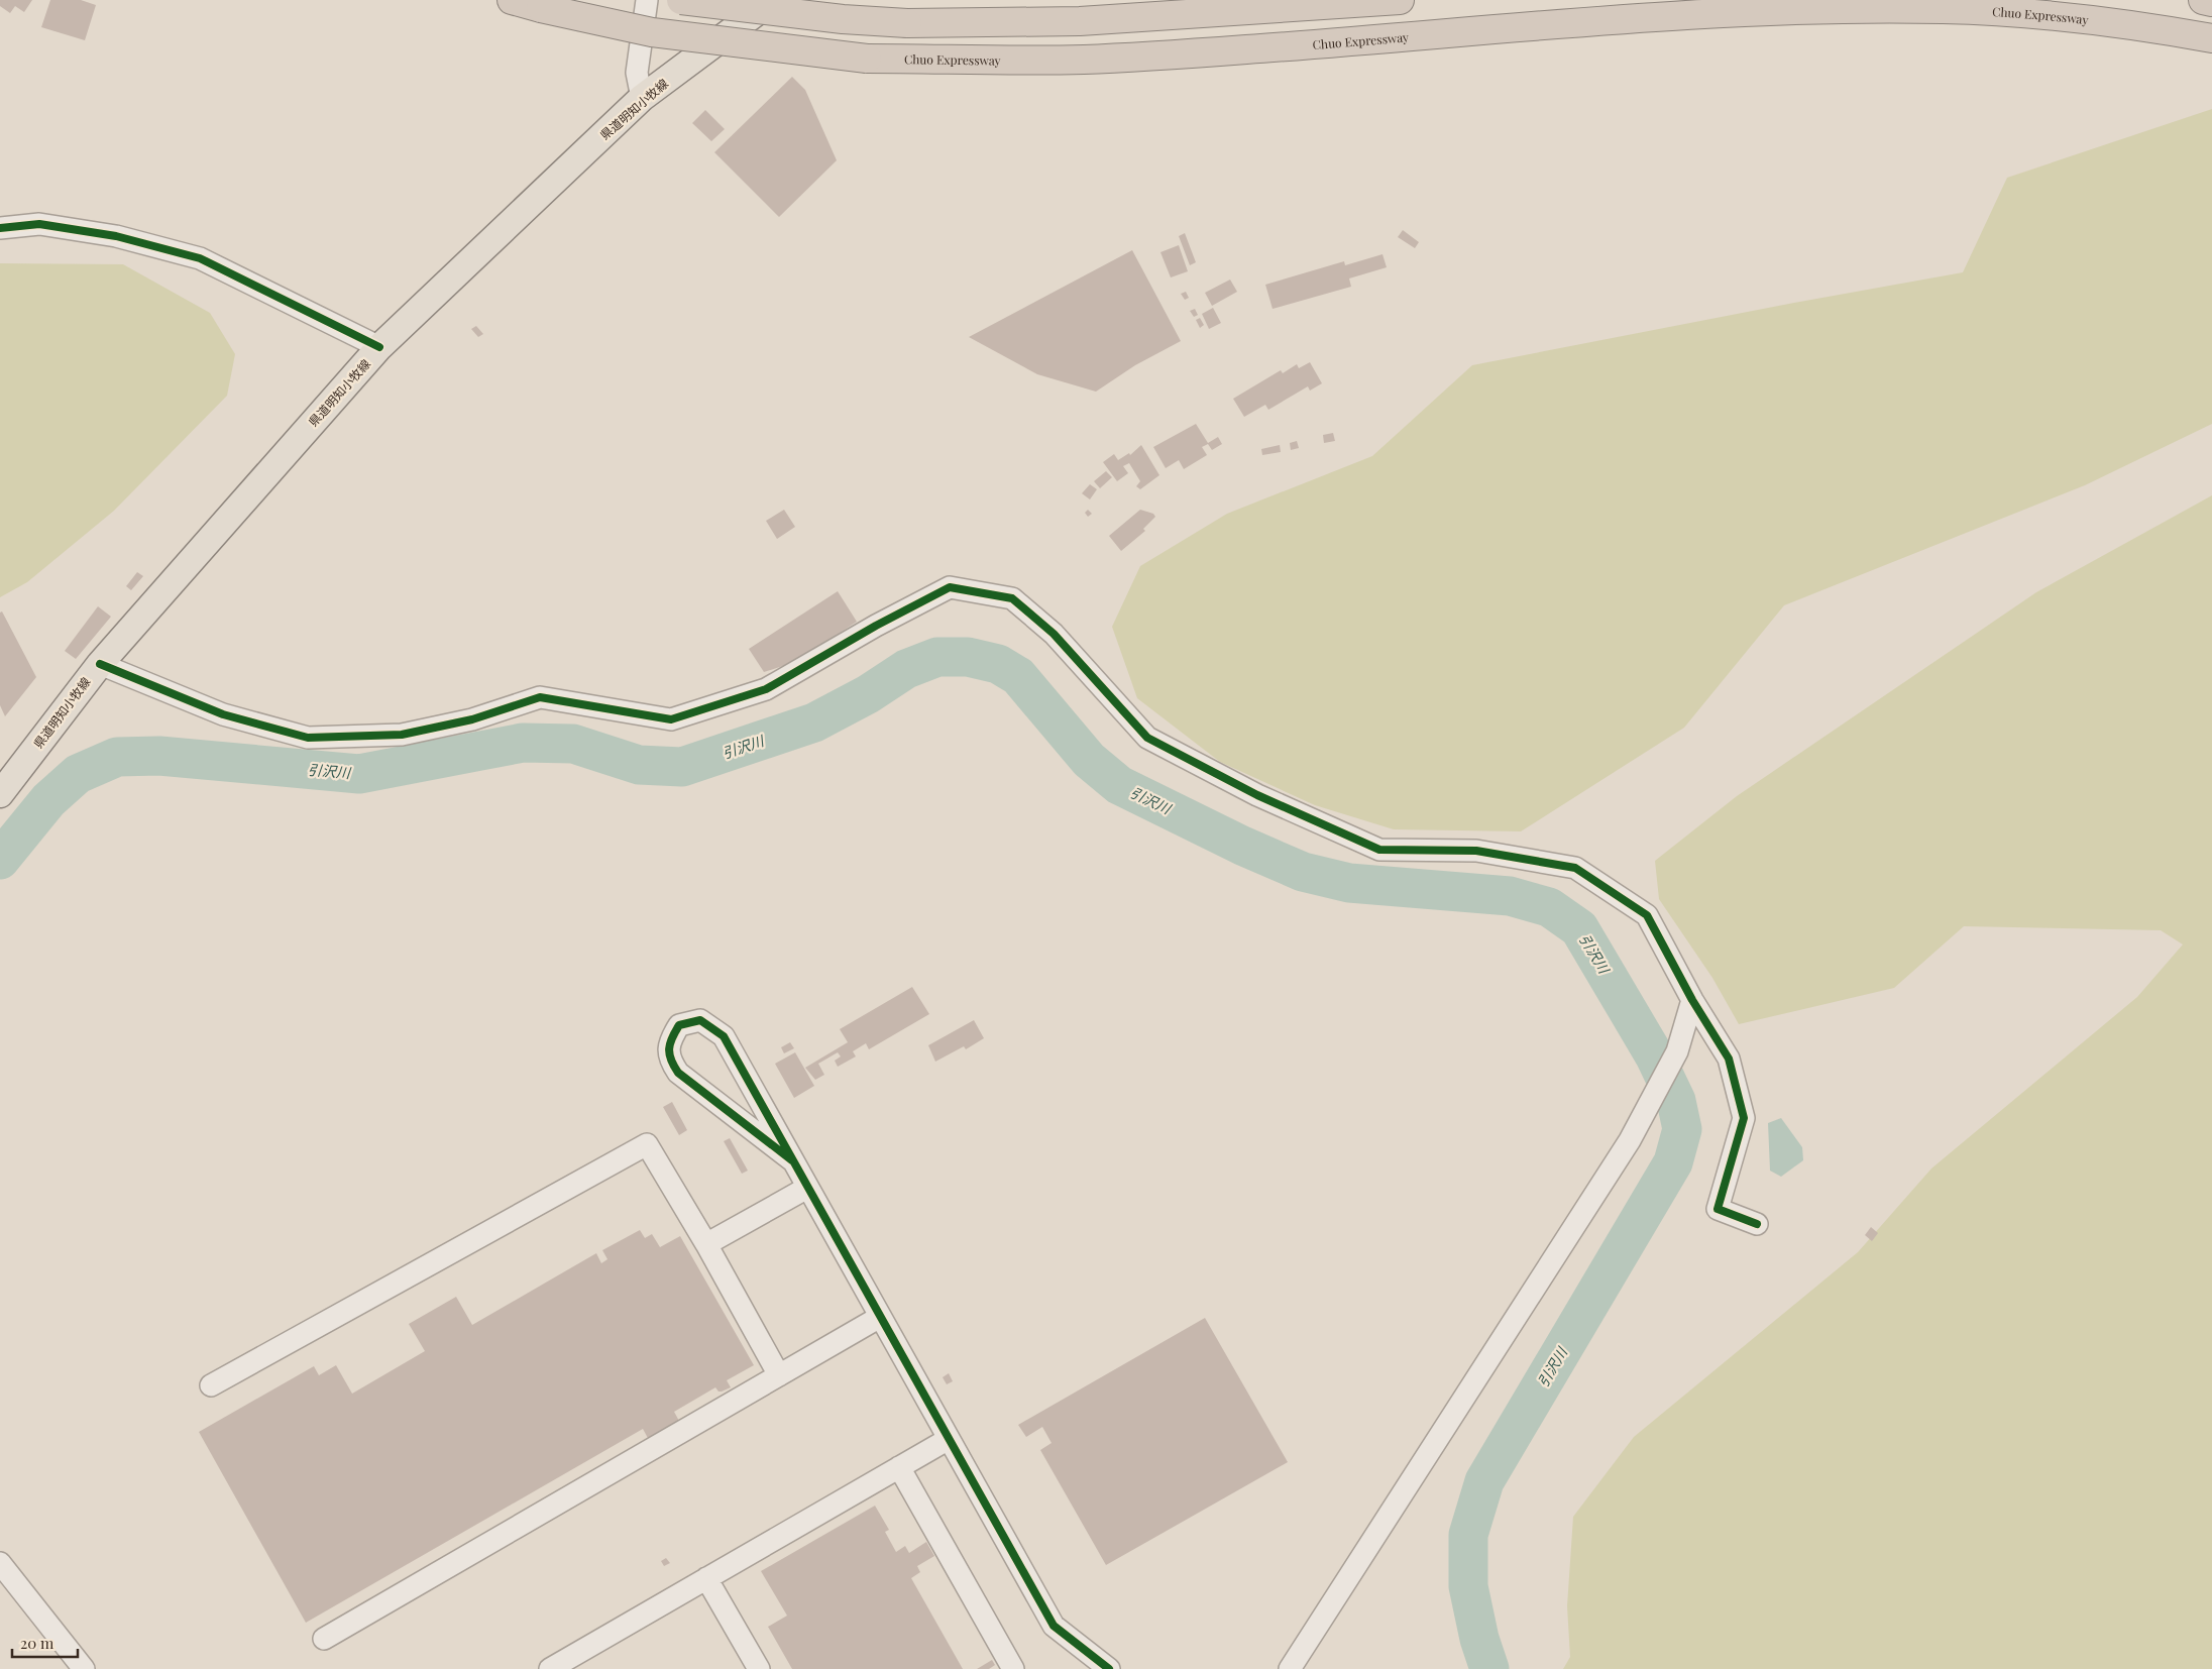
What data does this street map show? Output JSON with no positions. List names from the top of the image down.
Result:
{
  "streets": {
    "highway": ["Chuo Expressway"],
    "main road": ["県道明知小牧線"]
  },
  "water": ["引沢川"],
  "scale_bar": "20 m"
}
